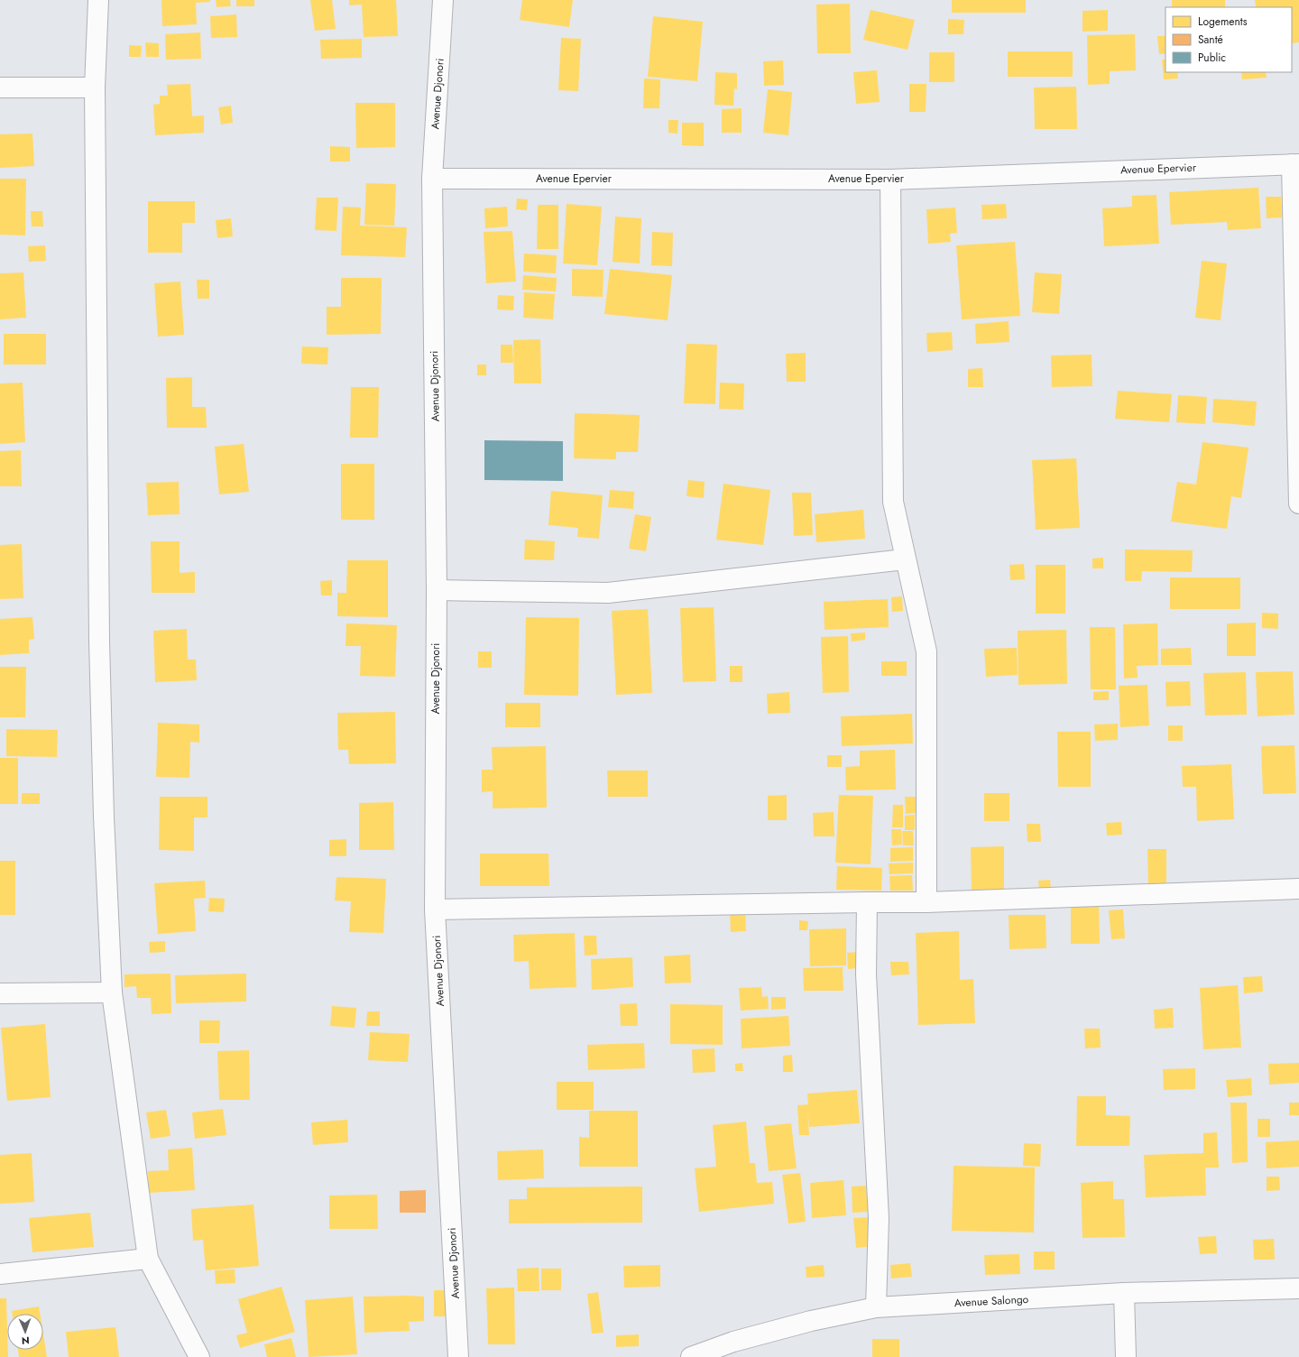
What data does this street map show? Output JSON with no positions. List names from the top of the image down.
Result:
{
  "streets": {
    "street": ["Avenue Djonori", "Avenue Epervier", "Avenue Salongo"]
  },
  "crossings": [
    ["Avenue Djonori", "Avenue Epervier"]
  ],
  "legend": ["Logements", "Santé", "Public"],
  "north": "bottom"
}
